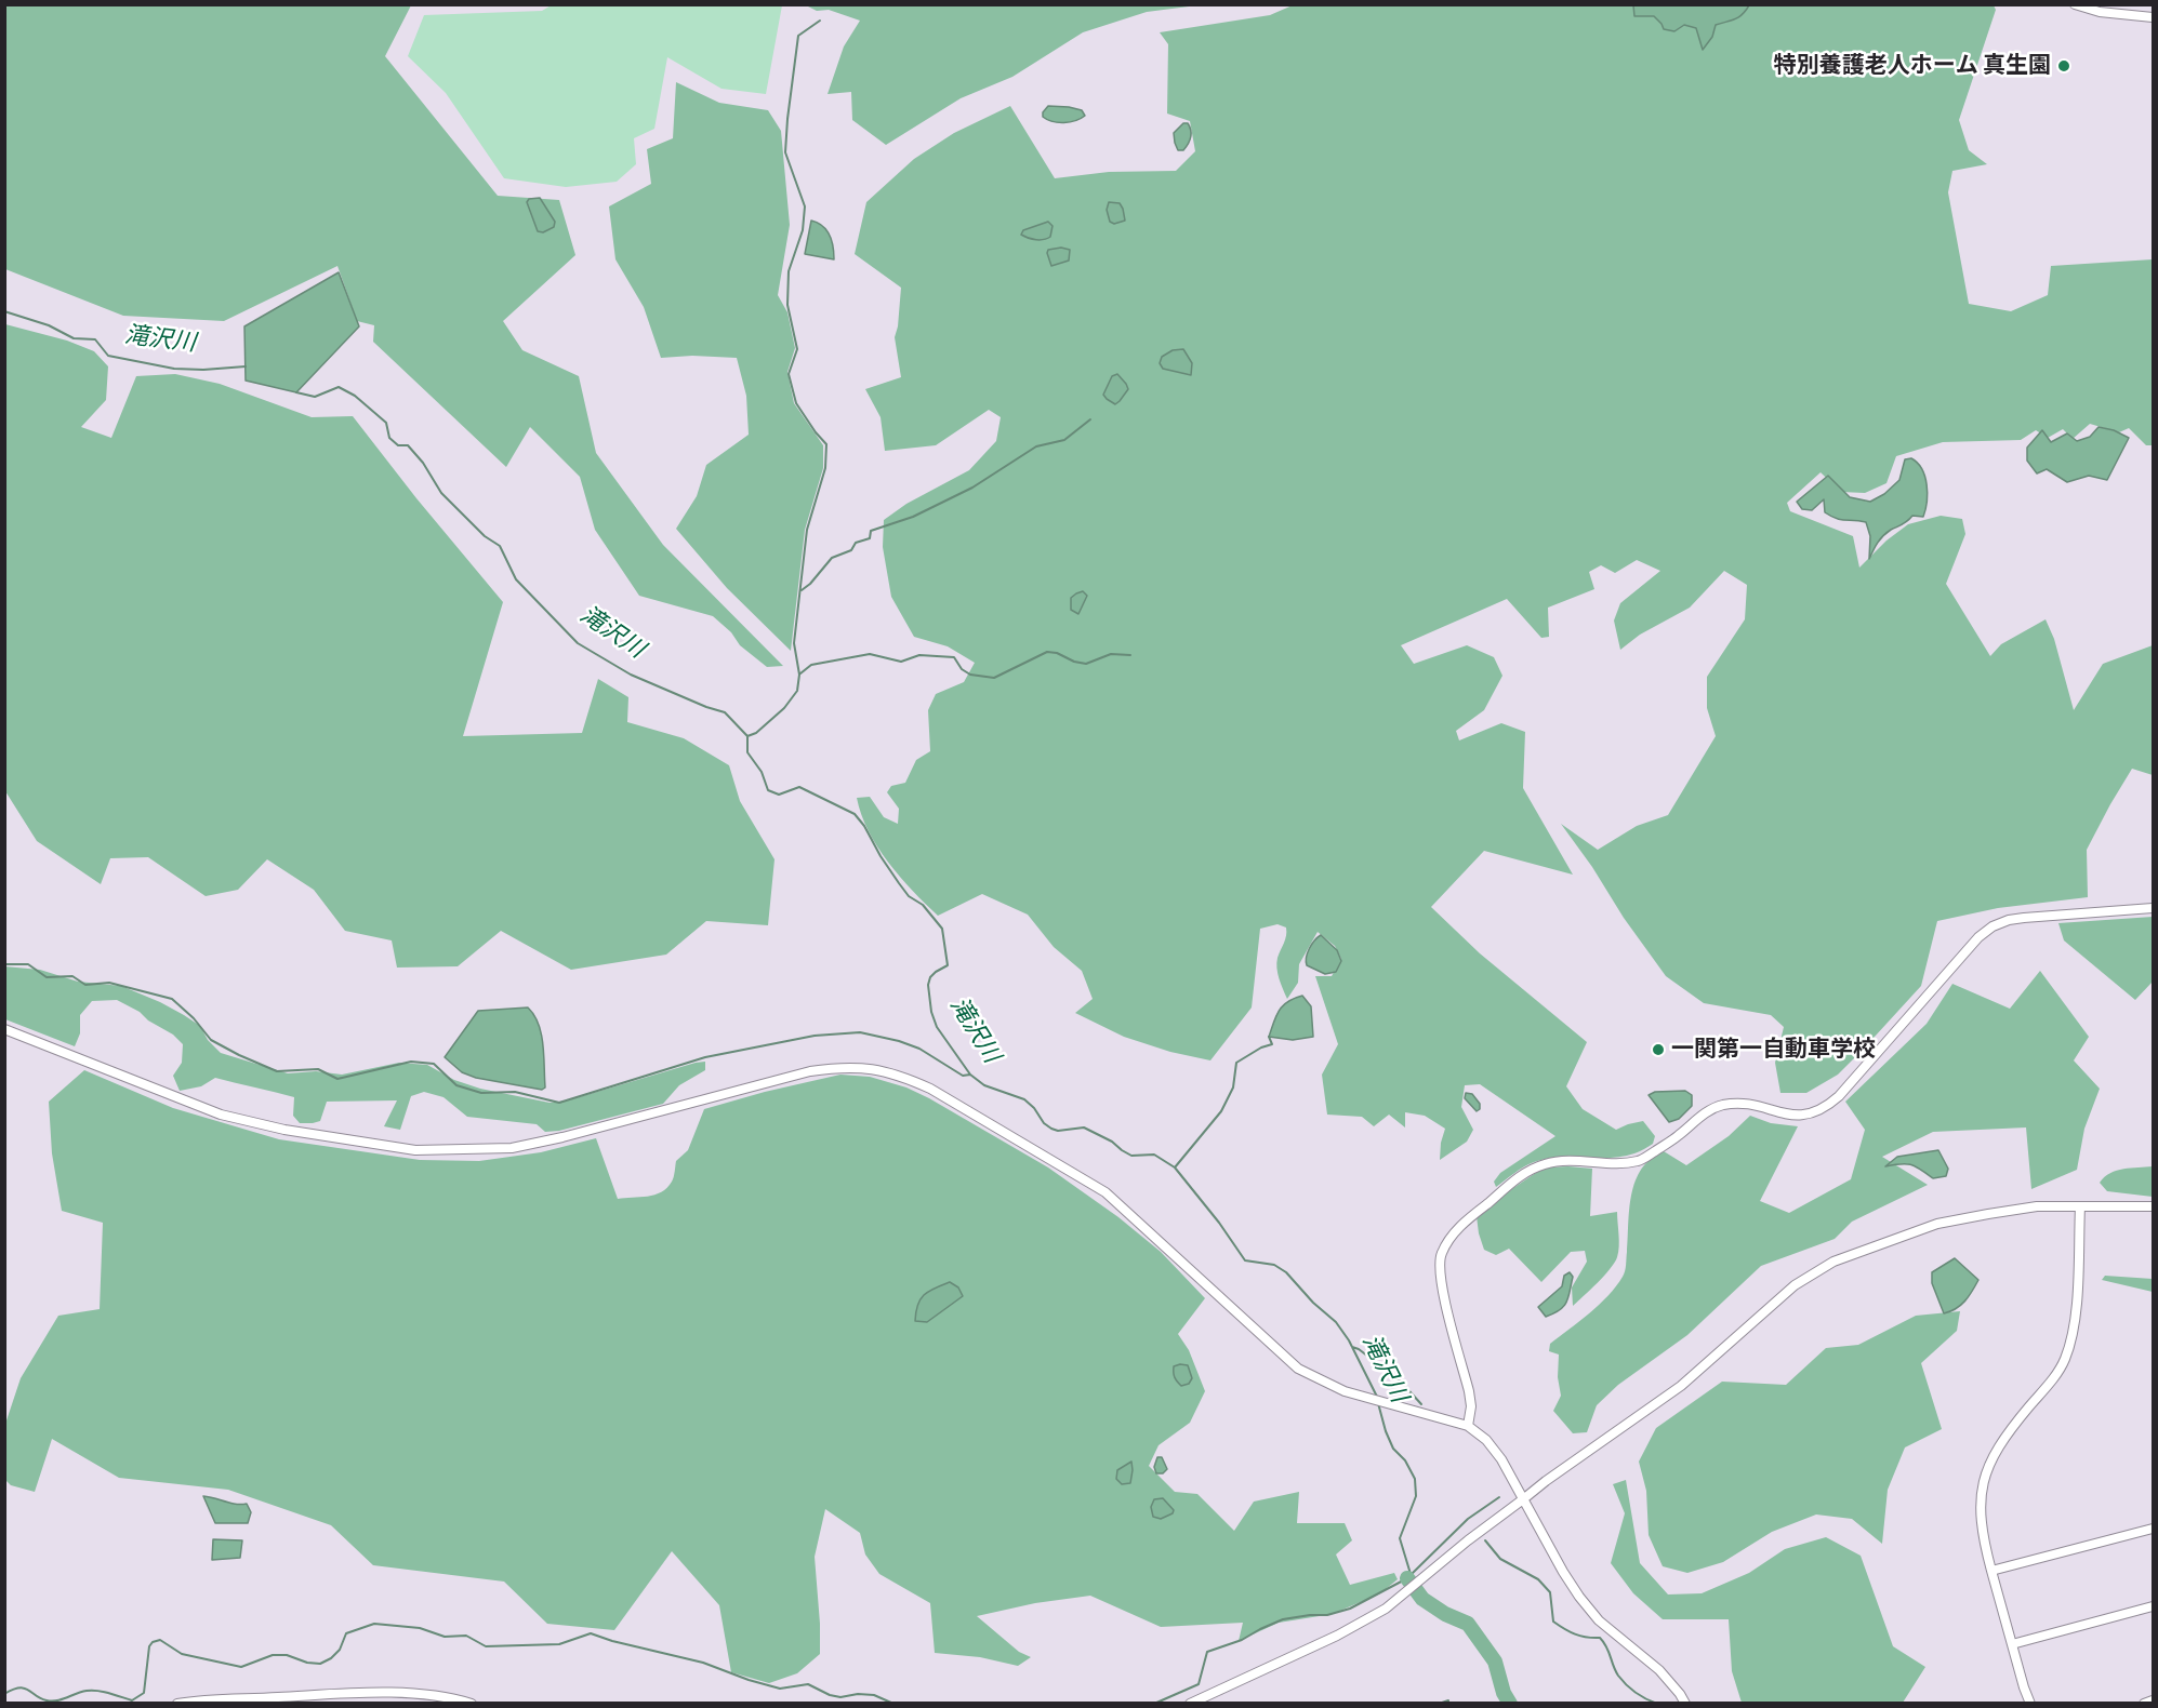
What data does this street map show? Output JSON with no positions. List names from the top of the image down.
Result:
{
  "water": ["滝沢川"],
  "places": ["特別養護老人ホーム 真生園", "一関第一自動車学校"]
}
